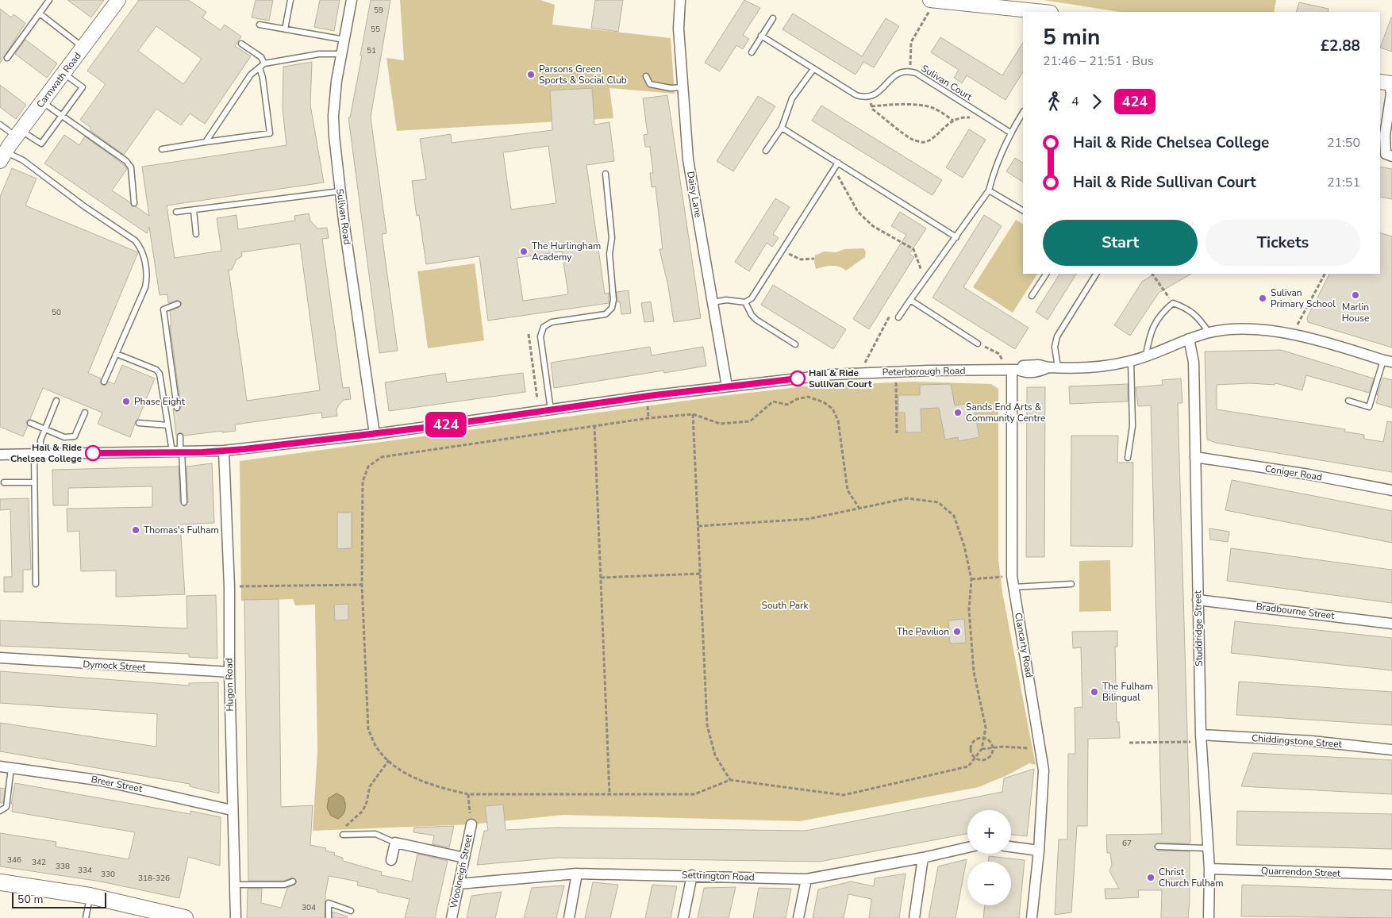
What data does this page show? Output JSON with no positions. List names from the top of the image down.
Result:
{
  "streets": {
    "street": [
      "Carnwath Road",
      "Daisy Lane",
      "Sulivan Road",
      "Peterborough Road",
      "Coniger Road",
      "Bradbourne Street",
      "Studdridge Street",
      "Clancarty Road",
      "Dymock Street",
      "Hugon Road",
      "Chiddingstone Street",
      "Breer Street",
      "Woolneigh Street",
      "Quarrendon Street",
      "Settrington Road"
    ],
    "lane": ["Sulivan Court"]
  },
  "crossings": [
    ["Daisy Lane", "Peterborough Road"],
    ["Sulivan Road", "Peterborough Road"],
    ["Peterborough Road", "Studdridge Street"],
    ["Peterborough Road", "Clancarty Road"],
    ["Peterborough Road", "Hugon Road"],
    ["Coniger Road", "Studdridge Street"],
    ["Bradbourne Street", "Studdridge Street"],
    ["Studdridge Street", "Chiddingstone Street"],
    ["Studdridge Street", "Quarrendon Street"],
    ["Dymock Street", "Hugon Road"],
    ["Hugon Road", "Breer Street"],
    ["Woolneigh Street", "Settrington Road"]
  ],
  "parks": ["South Park"],
  "places": [
    "Parsons Green Sports & Social Club",
    "The Hurlingham Academy",
    "Marlin House",
    "Sulivan Primary School",
    "Hail & Ride Sullivan Court",
    "Phase Eight",
    "Sands End Arts & Community Centre",
    "Hail & Ride Chelsea College",
    "Thomas's Fulham",
    "The Pavilion",
    "The Fulham Bilingual",
    "Christ Church Fulham"
  ],
  "lines": ["bus line 424"],
  "house_numbers": [
    "59",
    "55",
    "51",
    "50",
    "67",
    "346",
    "342",
    "338",
    "334",
    "330",
    "318-326",
    "304"
  ],
  "scale_bar": "50 m",
  "page": {
    "on_map": "424",
    "heading": ["5 min", "21:46 – 21:51 · Bus", "£2.88"],
    "legs": ["4", "424"],
    "list": [
      {
        "name": "Hail & Ride Chelsea College",
        "value": "21:50"
      },
      {
        "name": "Hail & Ride Sullivan Court",
        "value": "21:51"
      }
    ],
    "buttons": ["Start", "Tickets"],
    "map_buttons": ["+", "−"],
    "scale": "50 m"
  }
}
